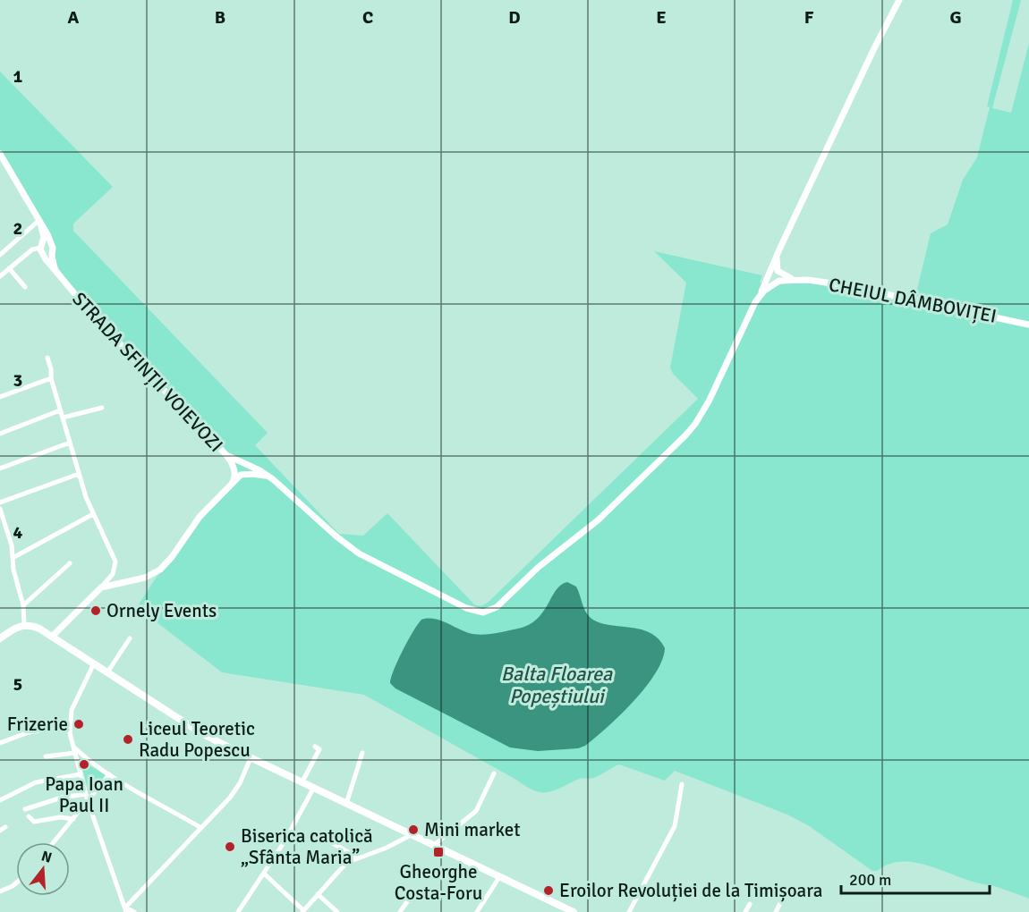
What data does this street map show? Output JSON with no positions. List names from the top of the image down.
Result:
{
  "streets": {
    "street": ["CHEIUL DÂMBOVIȚEI", "STRADA SFINȚII VOIEVOZI"]
  },
  "water": ["Balta Floarea Popeștiului"],
  "places": {
    "other": [
      "Ornely Events",
      "Frizerie",
      "Liceul Teoretic Radu Popescu",
      "Papa Ioan Paul II",
      "Mini market",
      "Biserica catolică „Sfânta Maria”",
      "Eroilor Revoluției de la Timișoara"
    ],
    "transit": ["Gheorghe Costa-Foru"]
  },
  "scale_bar": "200 m",
  "north": "top",
  "grid": {
    "columns": [
      "A",
      "B",
      "C",
      "D",
      "E",
      "F",
      "G"
    ],
    "rows": [
      "1",
      "2",
      "3",
      "4",
      "5"
    ]
  }
}
